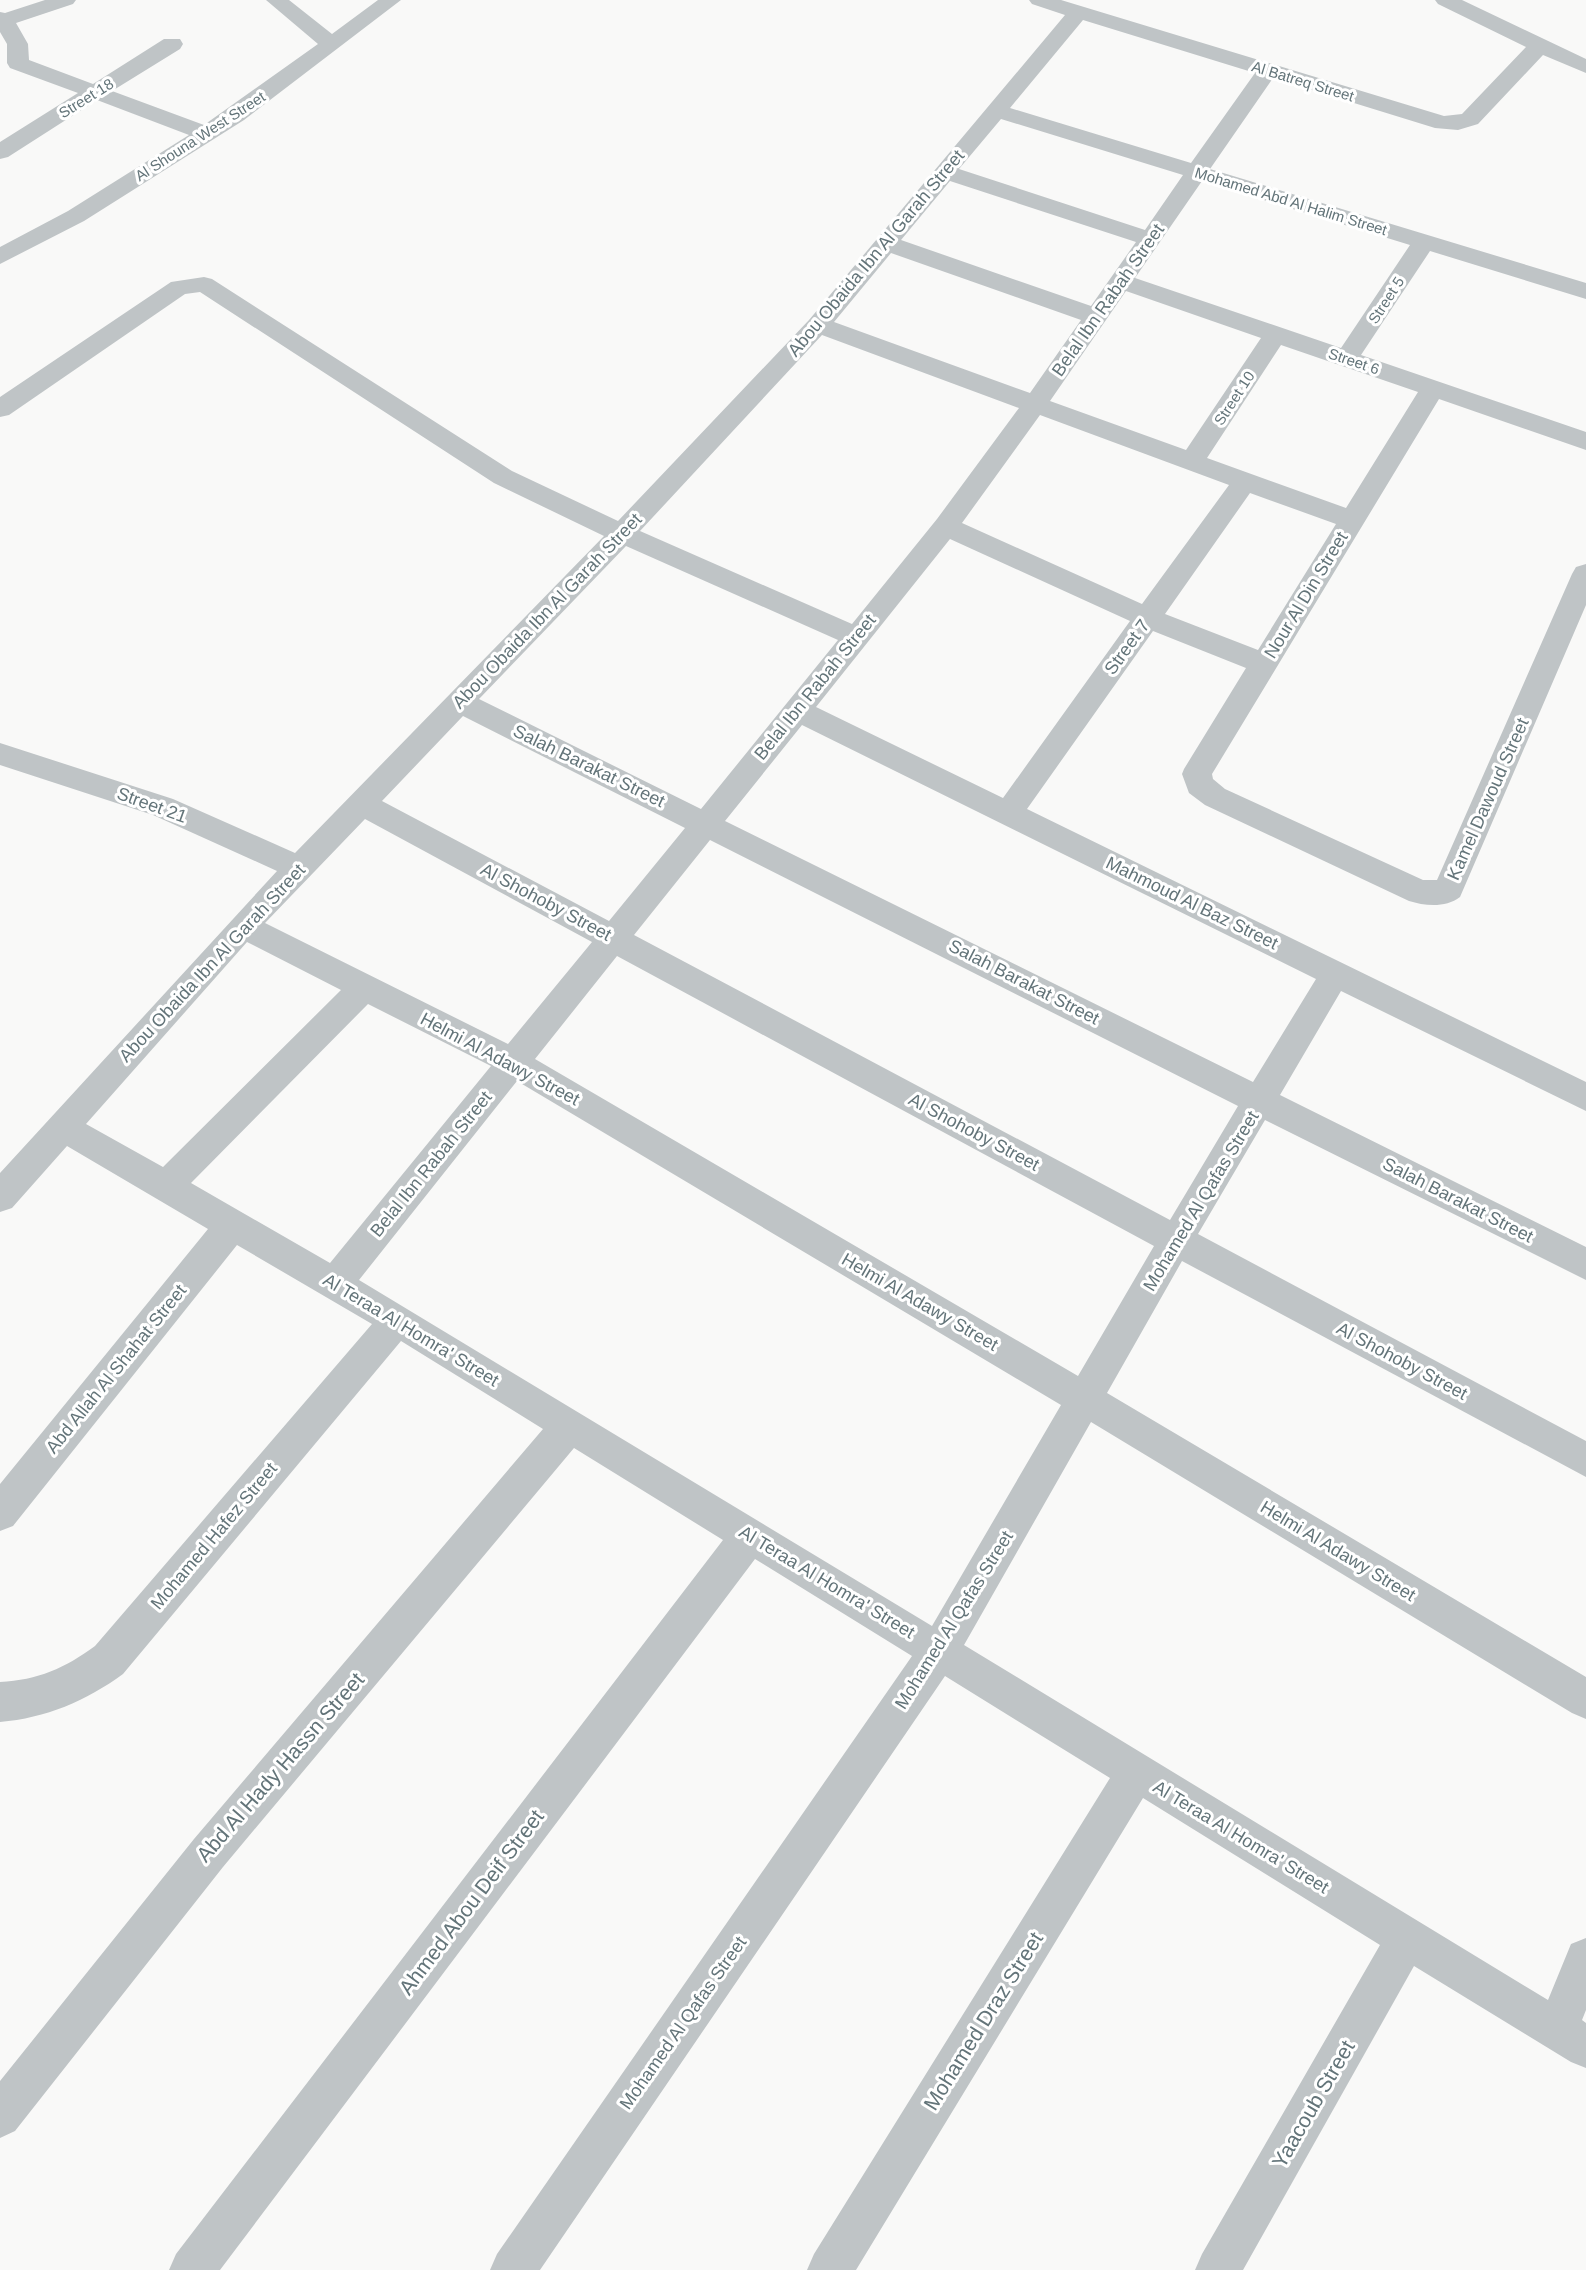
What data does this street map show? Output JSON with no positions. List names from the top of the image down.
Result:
{
  "streets": {
    "street": [
      "Al Batreq Street",
      "Street 18",
      "Al Shouna West Street",
      "Mohamed Abd Al Halim Street",
      "Abou Obaida Ibn Al Garah Street",
      "Belal Ibn Rabah Street",
      "Street 5",
      "Street 6",
      "Street 10",
      "Nour Al Din Street",
      "Street 7",
      "Salah Barakat Street",
      "Kamel Dawoud Street",
      "Street 21",
      "Al Shohoby Street",
      "Mahmoud Al Baz Street",
      "Helmi Al Adawy Street",
      "Mohamed Al Qafas Street",
      "Al Teraa Al Homra' Street",
      "Abd Allah Al Shahat Street",
      "Mohamed Hafez Street",
      "Abd Al Hady Hassn Street",
      "Ahmed Abou Deif Street",
      "Mohamed Draz Street",
      "Yaacoub Street"
    ]
  },
  "crossings": [
    ["Al Batreq Street", "Abou Obaida Ibn Al Garah Street"],
    ["Al Batreq Street", "Belal Ibn Rabah Street"],
    ["Mohamed Abd Al Halim Street", "Abou Obaida Ibn Al Garah Street"],
    ["Mohamed Abd Al Halim Street", "Belal Ibn Rabah Street"],
    ["Mohamed Abd Al Halim Street", "Street 5"],
    ["Abou Obaida Ibn Al Garah Street", "Salah Barakat Street"],
    ["Abou Obaida Ibn Al Garah Street", "Street 21"],
    ["Abou Obaida Ibn Al Garah Street", "Al Shohoby Street"],
    ["Abou Obaida Ibn Al Garah Street", "Helmi Al Adawy Street"],
    ["Abou Obaida Ibn Al Garah Street", "Al Teraa Al Homra' Street"],
    ["Belal Ibn Rabah Street", "Street 6"],
    ["Belal Ibn Rabah Street", "Salah Barakat Street"],
    ["Belal Ibn Rabah Street", "Al Shohoby Street"],
    ["Belal Ibn Rabah Street", "Mahmoud Al Baz Street"],
    ["Belal Ibn Rabah Street", "Helmi Al Adawy Street"],
    ["Belal Ibn Rabah Street", "Al Teraa Al Homra' Street"],
    ["Street 5", "Street 6"],
    ["Street 6", "Street 10"],
    ["Street 6", "Nour Al Din Street"],
    ["Nour Al Din Street", "Kamel Dawoud Street"],
    ["Street 7", "Mahmoud Al Baz Street"],
    ["Salah Barakat Street", "Mohamed Al Qafas Street"],
    ["Al Shohoby Street", "Mohamed Al Qafas Street"],
    ["Mahmoud Al Baz Street", "Mohamed Al Qafas Street"],
    ["Helmi Al Adawy Street", "Mohamed Al Qafas Street"],
    ["Mohamed Al Qafas Street", "Al Teraa Al Homra' Street"],
    ["Al Teraa Al Homra' Street", "Abd Allah Al Shahat Street"],
    ["Al Teraa Al Homra' Street", "Mohamed Hafez Street"],
    ["Al Teraa Al Homra' Street", "Abd Al Hady Hassn Street"],
    ["Al Teraa Al Homra' Street", "Ahmed Abou Deif Street"],
    ["Al Teraa Al Homra' Street", "Mohamed Draz Street"],
    ["Al Teraa Al Homra' Street", "Yaacoub Street"]
  ]
}
